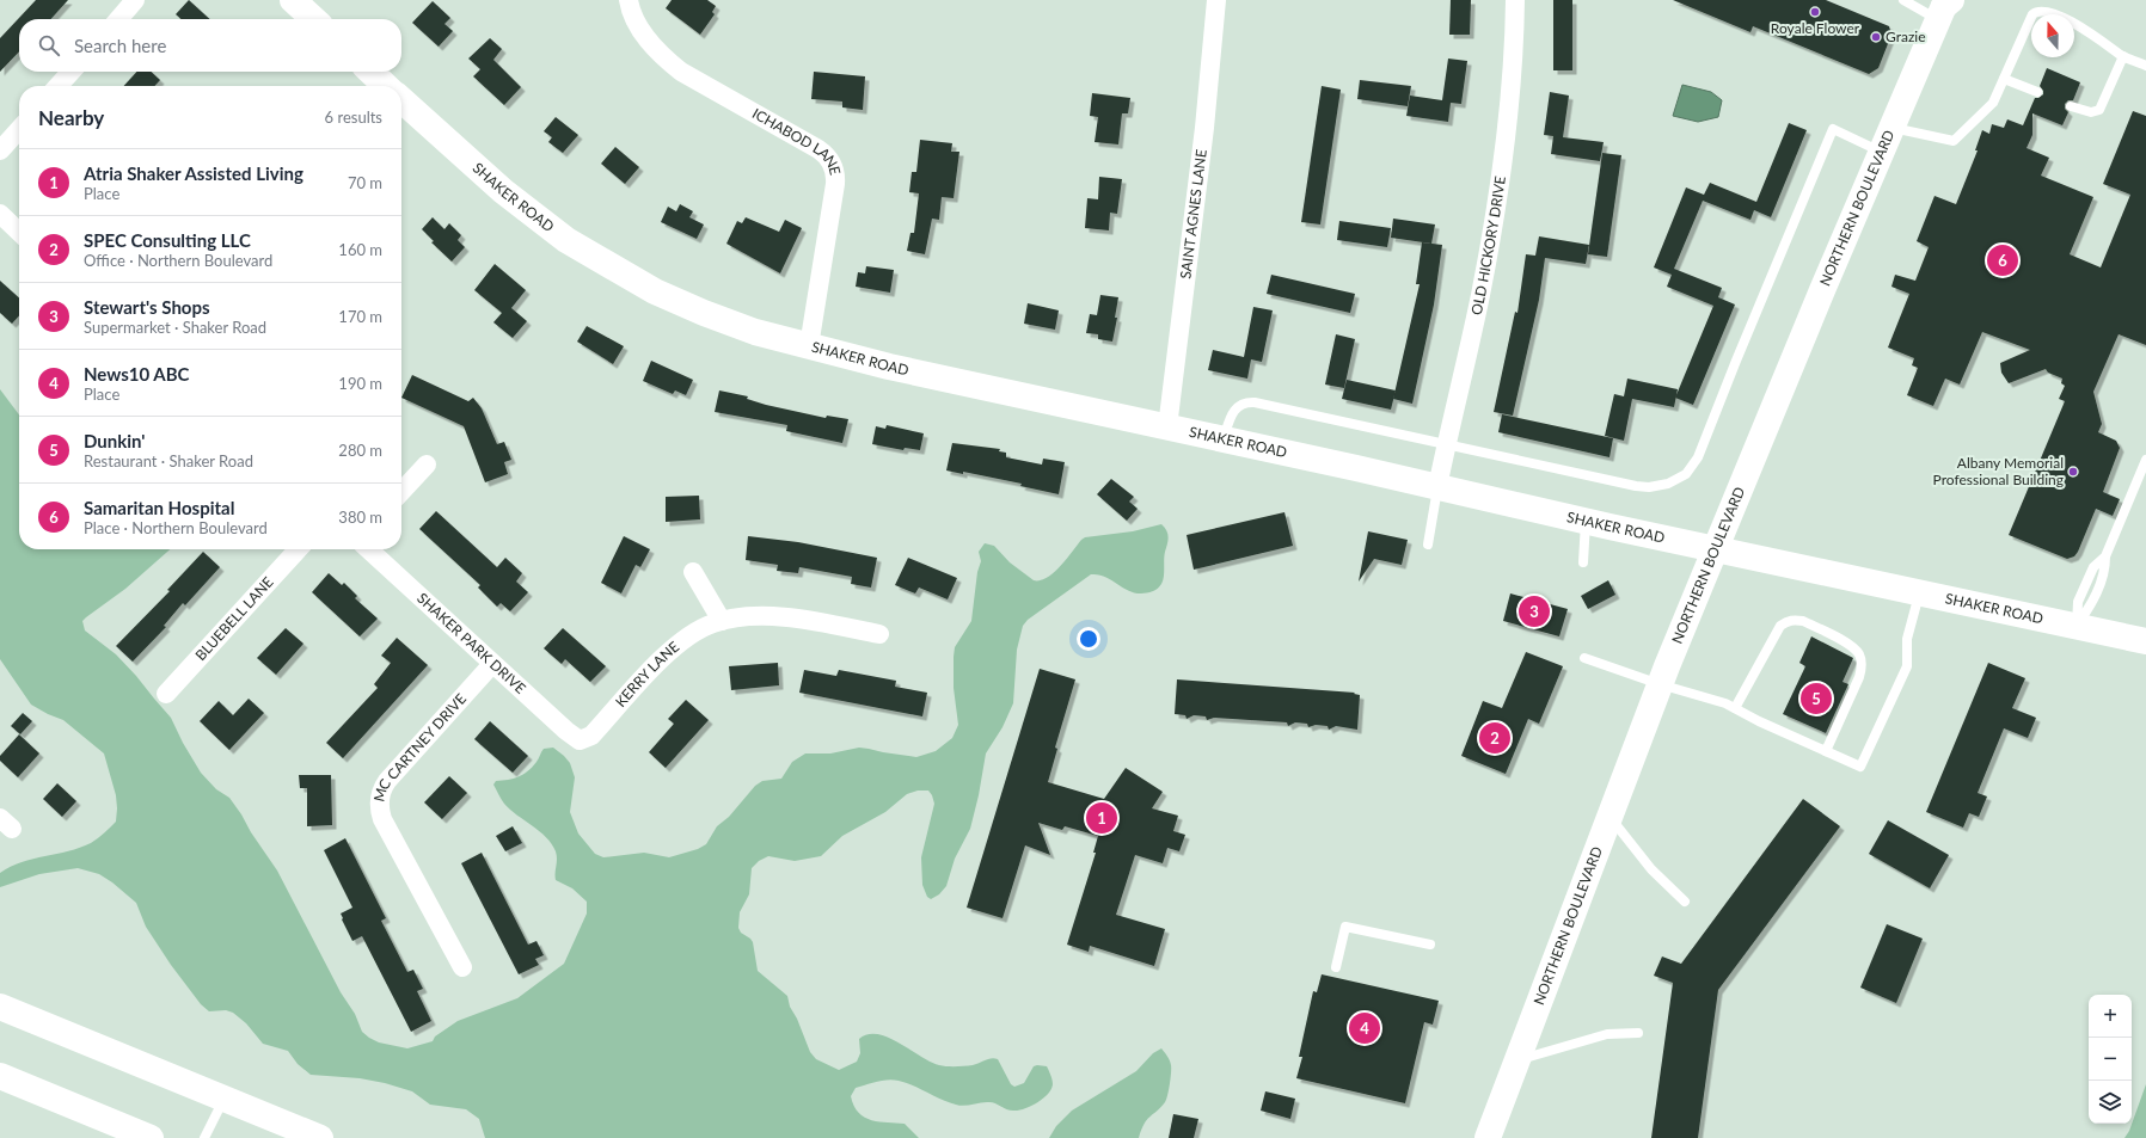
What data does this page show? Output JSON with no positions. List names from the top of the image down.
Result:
{
  "streets": {
    "main road": ["SHAKER ROAD", "NORTHERN BOULEVARD"],
    "street": [
      "ICHABOD LANE",
      "SAINT AGNES LANE",
      "OLD HICKORY DRIVE",
      "BLUEBELL LANE",
      "SHAKER PARK DRIVE",
      "KERRY LANE",
      "MC CARTNEY DRIVE"
    ]
  },
  "crossings": [
    ["ICHABOD LANE", "SHAKER ROAD"],
    ["SHAKER ROAD", "NORTHERN BOULEVARD"],
    ["SHAKER ROAD", "SAINT AGNES LANE"],
    ["SHAKER ROAD", "OLD HICKORY DRIVE"],
    ["SHAKER PARK DRIVE", "KERRY LANE"],
    ["SHAKER PARK DRIVE", "MC CARTNEY DRIVE"]
  ],
  "places": ["Royale Flower", "Grazie", "Albany Memorial Professional Building"],
  "north": "top",
  "page": {
    "search": "Search here",
    "heading": ["Nearby", "6 results"],
    "list": [
      {
        "mark": "1",
        "name": "Atria Shaker Assisted Living",
        "note": "Place",
        "value": "70 m"
      },
      {
        "mark": "2",
        "name": "SPEC Consulting LLC",
        "note": "Office · Northern Boulevard",
        "value": "160 m"
      },
      {
        "mark": "3",
        "name": "Stewart's Shops",
        "note": "Supermarket · Shaker Road",
        "value": "170 m"
      },
      {
        "mark": "4",
        "name": "News10 ABC",
        "note": "Place",
        "value": "190 m"
      },
      {
        "mark": "5",
        "name": "Dunkin'",
        "note": "Restaurant · Shaker Road",
        "value": "280 m"
      },
      {
        "mark": "6",
        "name": "Samaritan Hospital",
        "note": "Place · Northern Boulevard",
        "value": "380 m"
      }
    ],
    "pins": [
      "6",
      "3",
      "5",
      "2",
      "1",
      "4"
    ],
    "map_buttons": ["+", "−"]
  }
}
